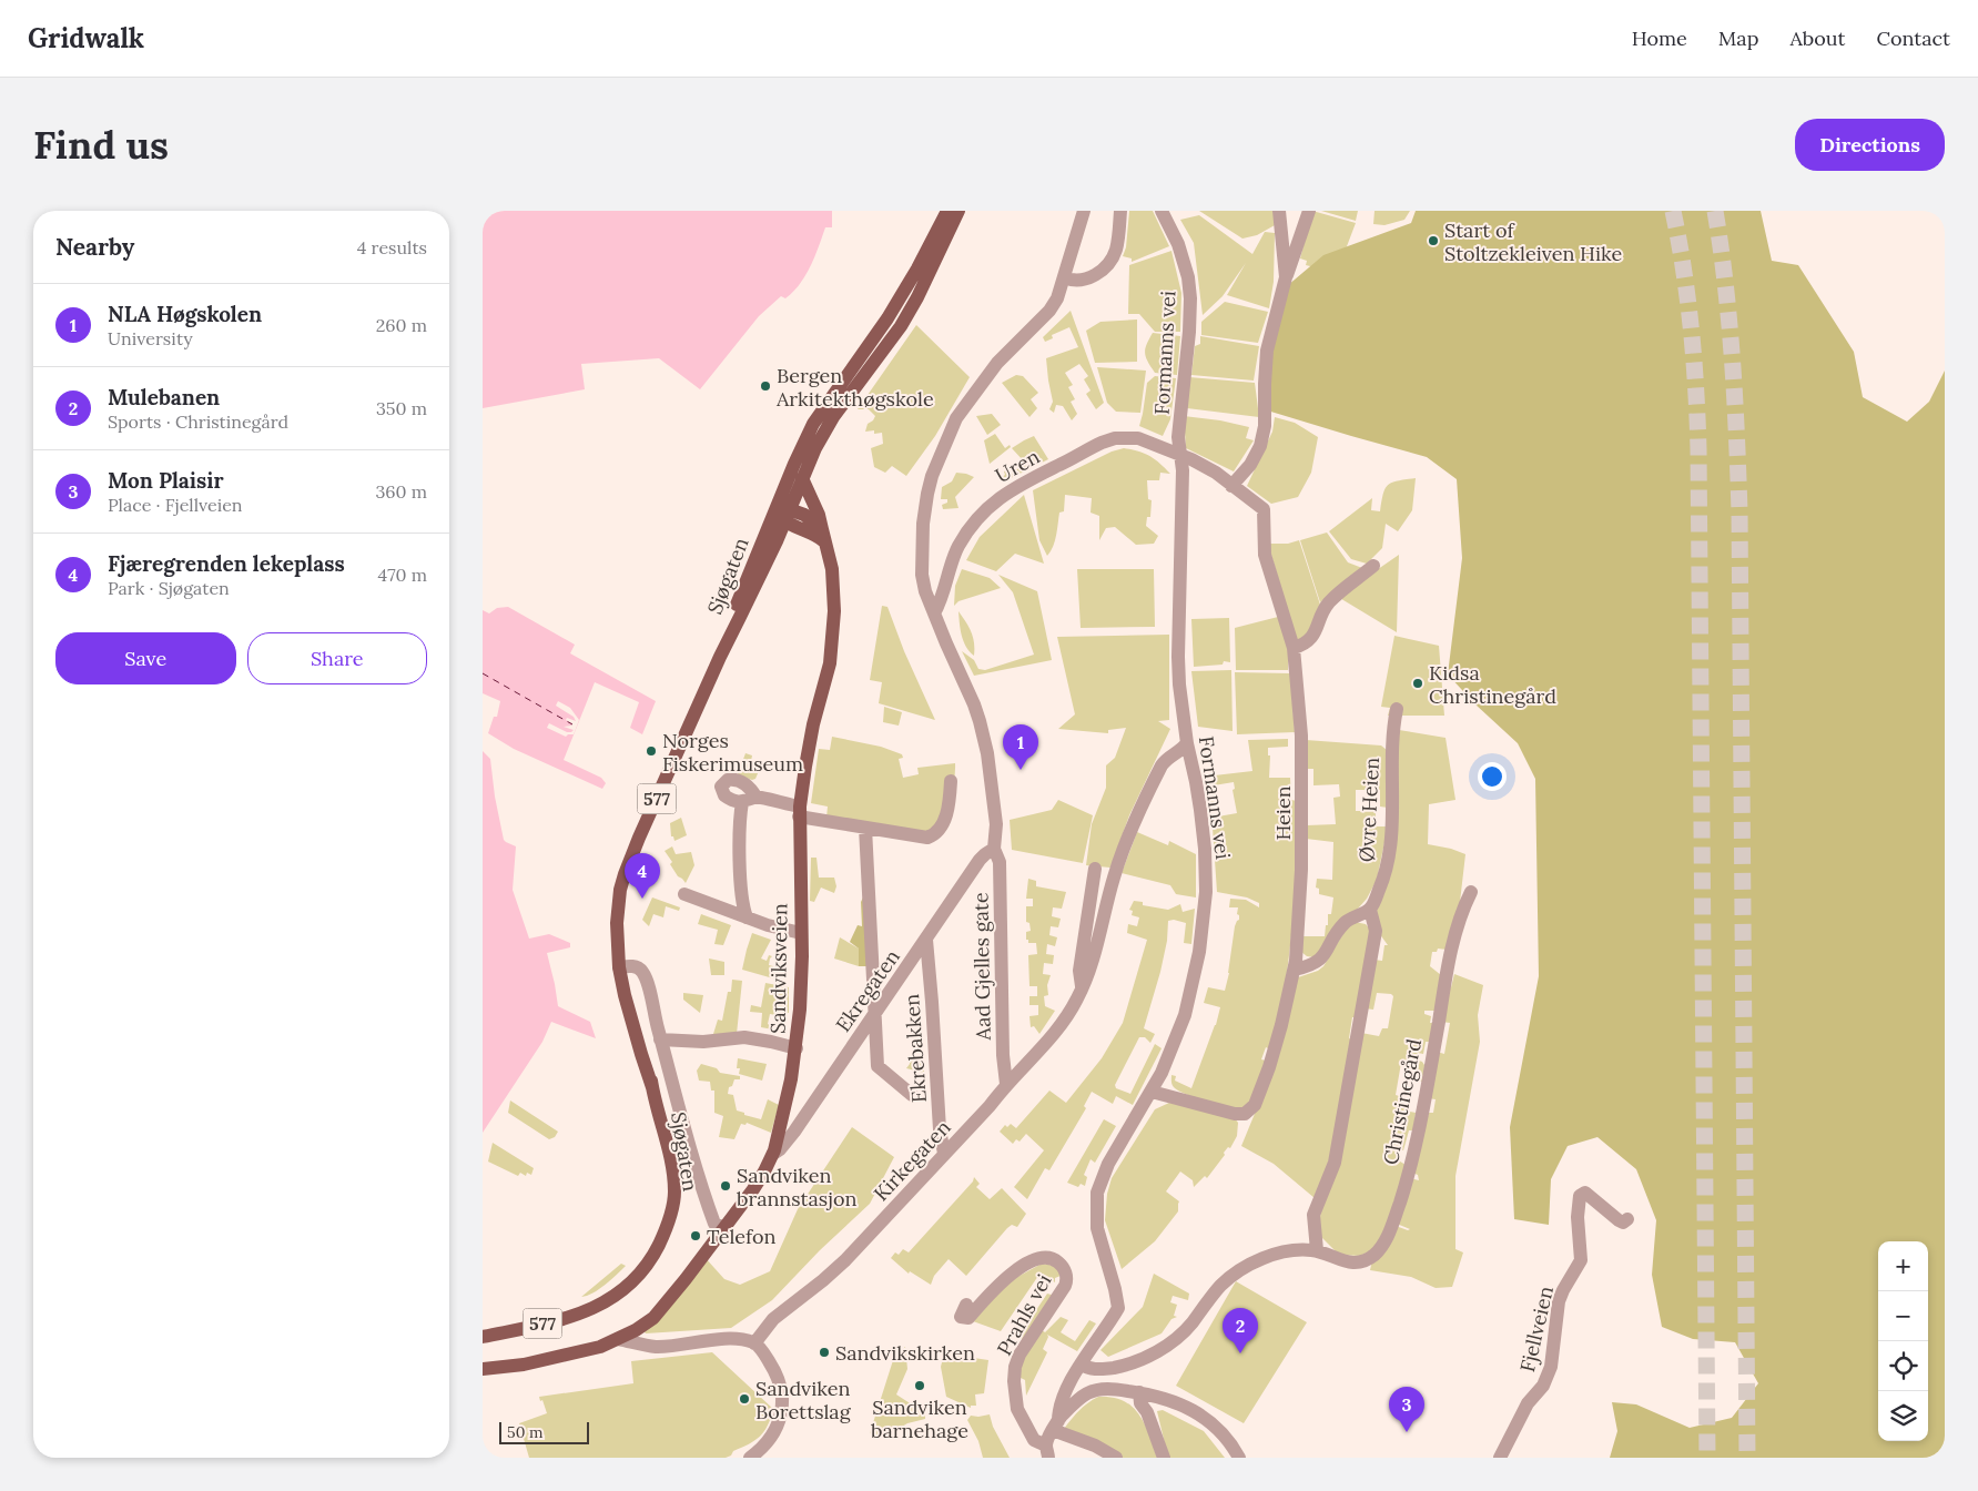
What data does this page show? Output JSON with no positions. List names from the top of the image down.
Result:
{
  "streets": {
    "main road": ["Sjøgaten", "577", "Sandviksveien"],
    "street": [
      "Formanns vei",
      "Uren",
      "Øvre Heien",
      "Heien",
      "Aad Gjelles gate",
      "Ekregaten",
      "Ekrebakken",
      "Christinegård",
      "Kirkegaten",
      "Prahls vei",
      "Fjellveien"
    ]
  },
  "crossings": [
    ["Formanns vei", "Uren"],
    ["Formanns vei", "Heien"],
    ["Formanns vei", "Christinegård"],
    ["Formanns vei", "Kirkegaten"],
    ["Uren", "Heien"],
    ["Uren", "Aad Gjelles gate"],
    ["Sjøgaten", "577"],
    ["577", "Sandviksveien"],
    ["Aad Gjelles gate", "Ekregaten"],
    ["Aad Gjelles gate", "Kirkegaten"],
    ["Sandviksveien", "Ekregaten"],
    ["Ekregaten", "Ekrebakken"],
    ["Ekrebakken", "Kirkegaten"]
  ],
  "places": [
    "Start of Stoltzekleiven Hike",
    "Bergen Arkitekthøgskole",
    "Kidsa Christinegård",
    "Norges Fiskerimuseum",
    "Sandviken brannstasjon",
    "Telefon",
    "Sandvikskirken",
    "Sandviken barnehage",
    "Sandviken Borettslag"
  ],
  "scale_bar": "50 m",
  "page": {
    "header": "Gridwalk",
    "nav": [
      "Home",
      "Map",
      "About",
      "Contact"
    ],
    "buttons": [
      "Directions",
      ["Save", "Share"]
    ],
    "title": "Find us",
    "heading": ["Nearby", "4 results"],
    "list": [
      {
        "mark": "1",
        "name": "NLA Høgskolen",
        "note": "University",
        "value": "260 m"
      },
      {
        "mark": "2",
        "name": "Mulebanen",
        "note": "Sports · Christinegård",
        "value": "350 m"
      },
      {
        "mark": "3",
        "name": "Mon Plaisir",
        "note": "Place · Fjellveien",
        "value": "360 m"
      },
      {
        "mark": "4",
        "name": "Fjæregrenden lekeplass",
        "note": "Park · Sjøgaten",
        "value": "470 m"
      }
    ],
    "pins": [
      "1",
      "4",
      "2",
      "3"
    ],
    "map_buttons": ["+", "−"],
    "scale": "50 m"
  }
}
